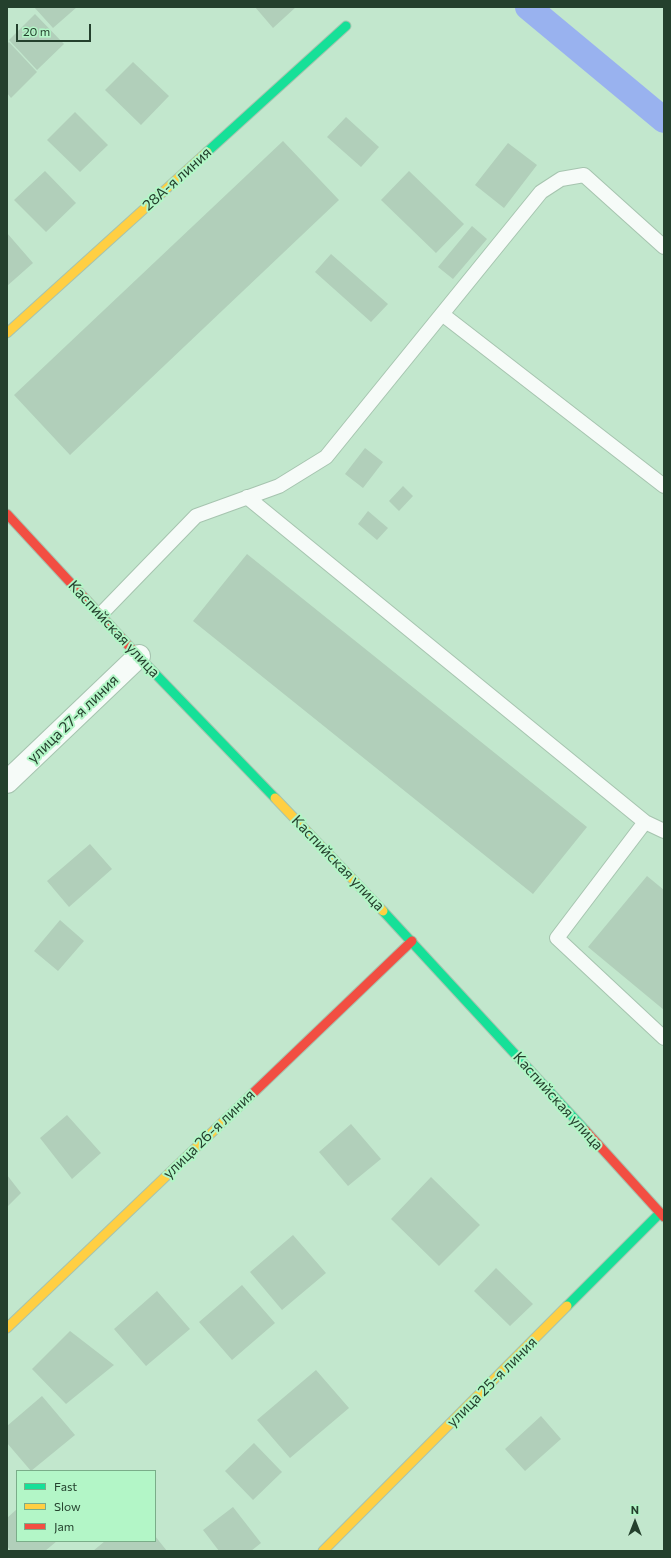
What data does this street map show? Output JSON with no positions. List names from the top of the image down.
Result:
{
  "streets": {
    "street": [
      "28А-я линия",
      "Каспийская улица",
      "улица 27-я линия",
      "улица 26-я линия",
      "улица 25-я линия"
    ]
  },
  "crossings": [
    ["Каспийская улица", "улица 27-я линия"],
    ["Каспийская улица", "улица 26-я линия"],
    ["Каспийская улица", "улица 25-я линия"]
  ],
  "legend": ["Fast", "Slow", "Jam"],
  "scale_bar": "20 m",
  "north": "top"
}
